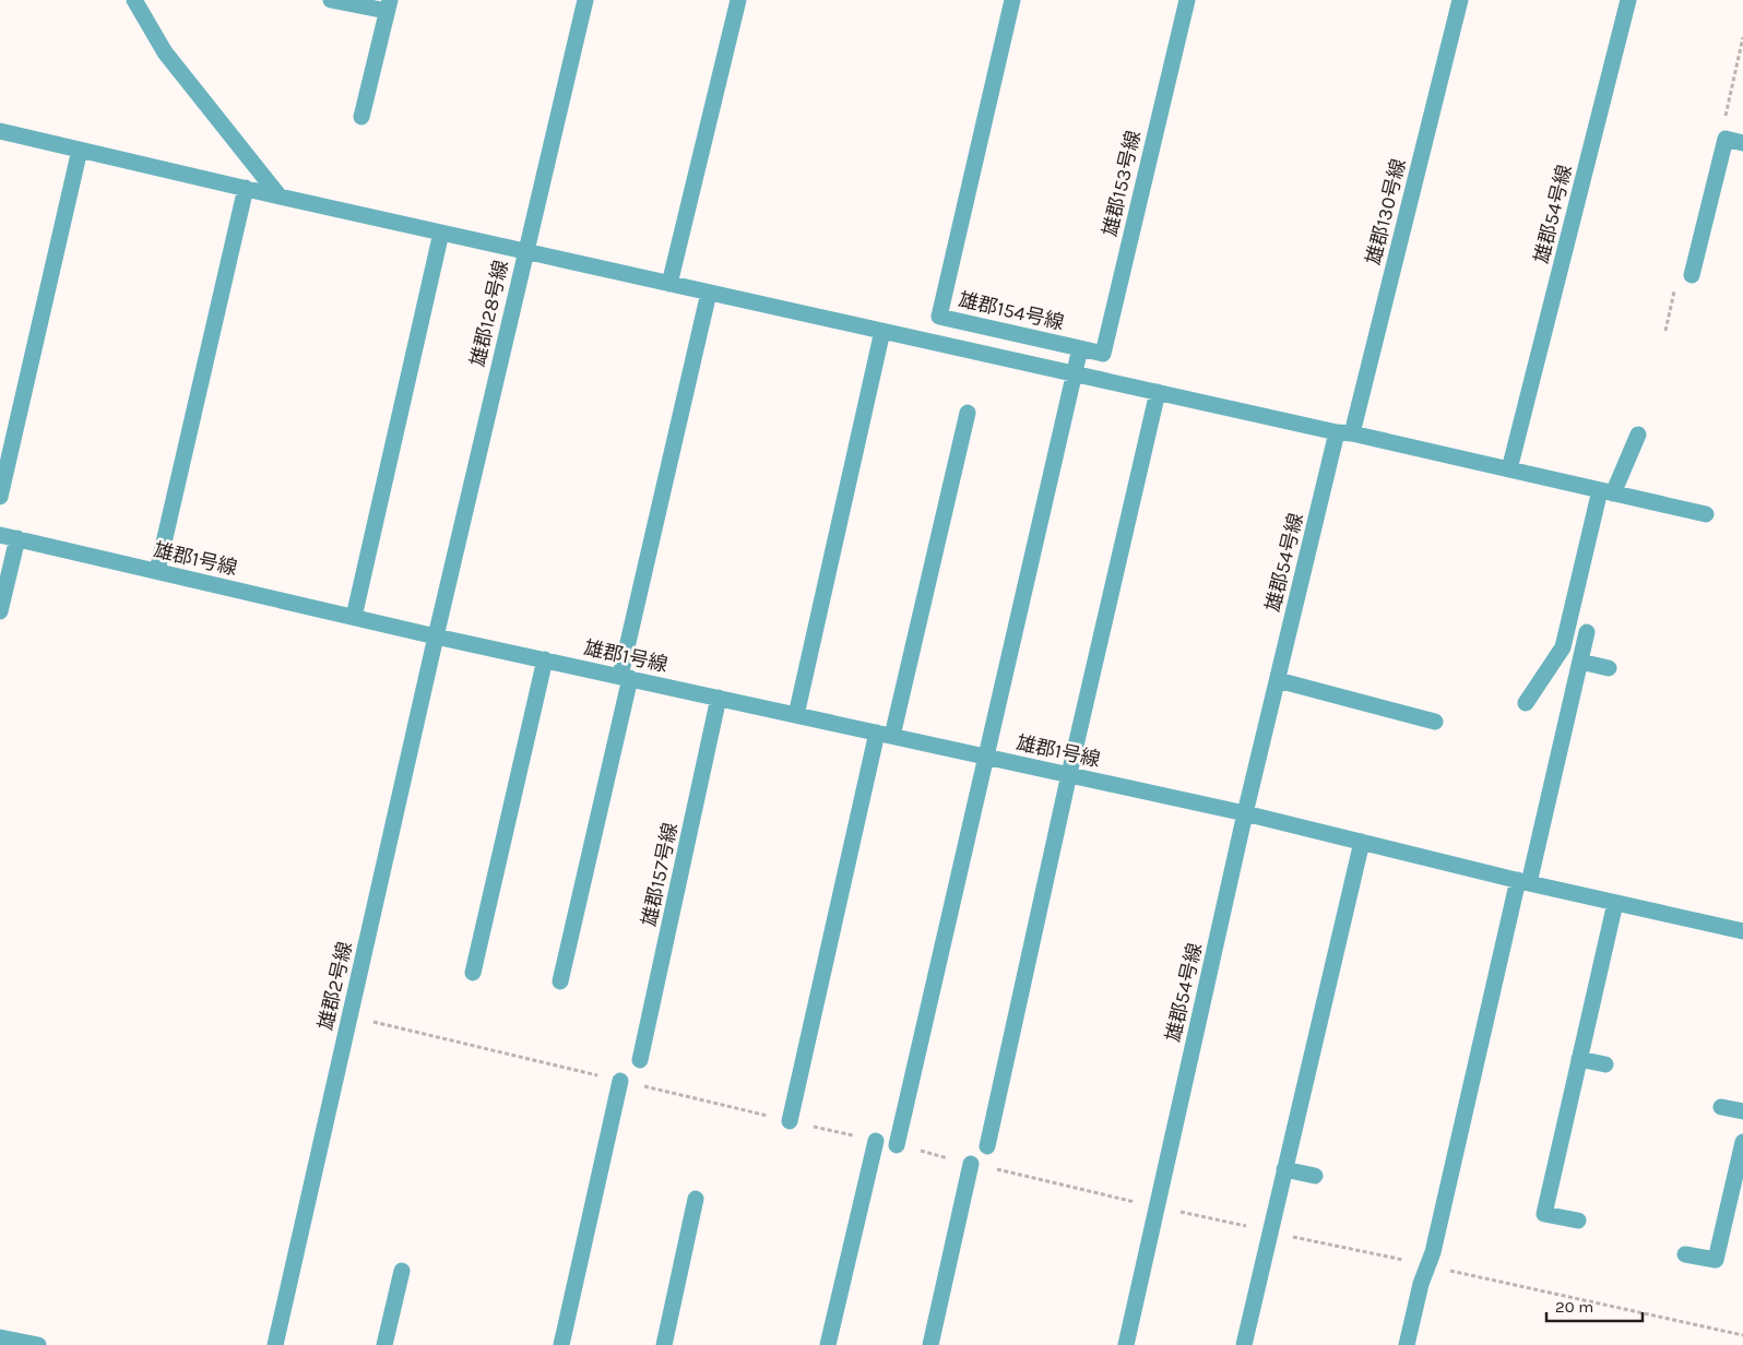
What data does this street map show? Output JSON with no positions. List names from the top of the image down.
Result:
{
  "streets": {
    "street": [
      "雄郡153号線",
      "雄郡130号線",
      "雄郡54号線",
      "雄郡154号線",
      "雄郡128号線",
      "雄郡1号線",
      "雄郡157号線",
      "雄郡2号線"
    ]
  },
  "crossings": [
    ["雄郡153号線", "雄郡154号線"],
    ["雄郡130号線", "雄郡54号線"],
    ["雄郡54号線", "雄郡1号線"],
    ["雄郡154号線", "雄郡1号線"],
    ["雄郡128号線", "雄郡1号線"],
    ["雄郡128号線", "雄郡2号線"],
    ["雄郡1号線", "雄郡157号線"],
    ["雄郡1号線", "雄郡2号線"]
  ],
  "scale_bar": "20 m"
}
